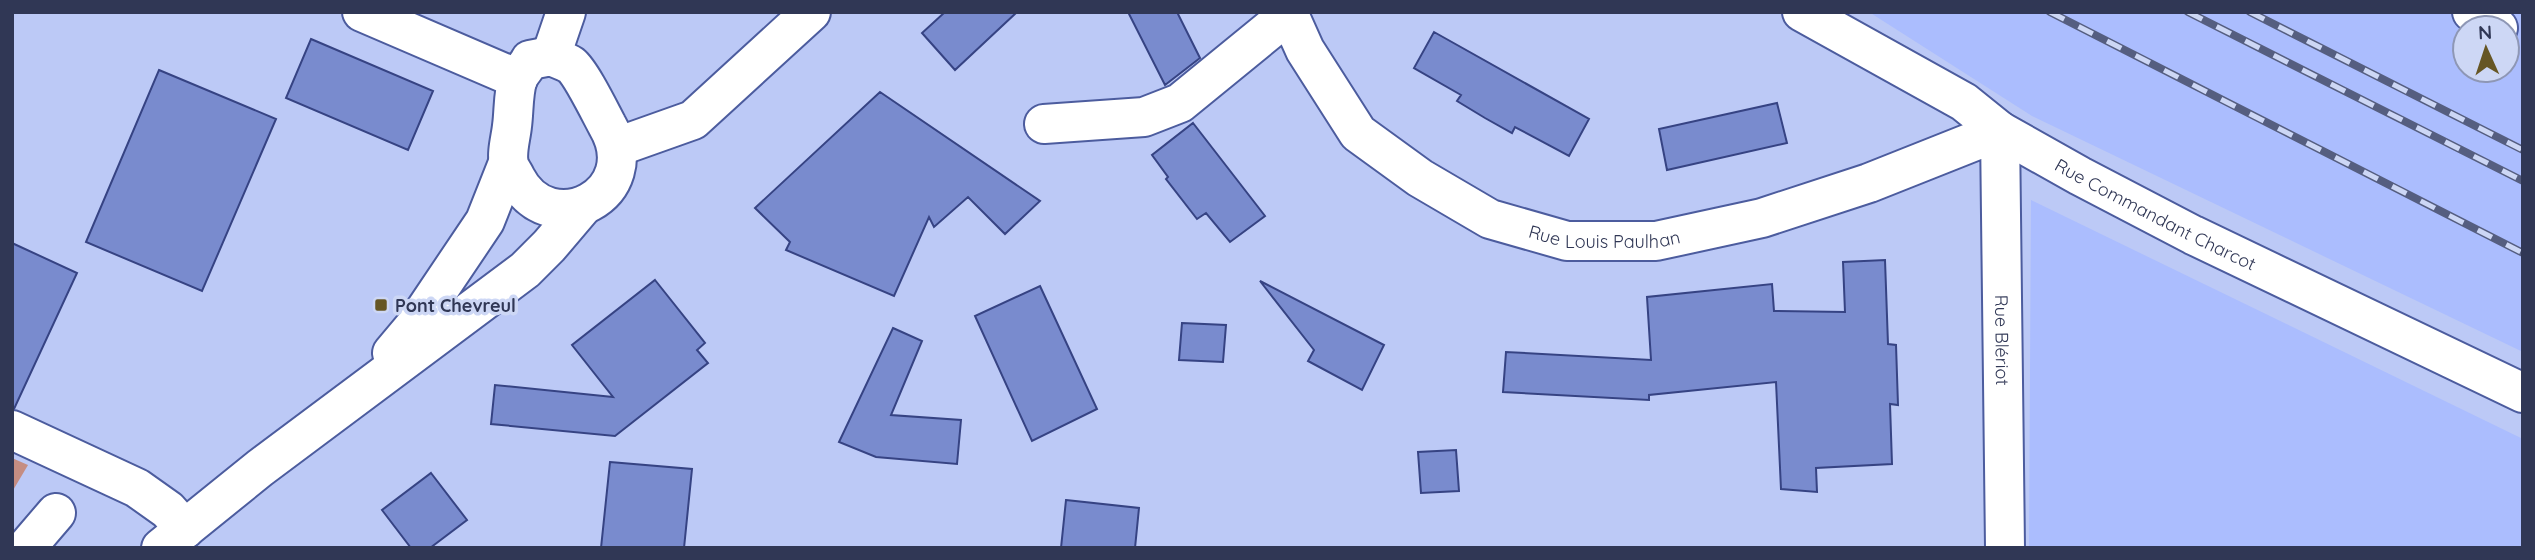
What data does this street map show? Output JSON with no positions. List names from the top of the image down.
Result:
{
  "streets": {
    "street": ["Rue Commandant Charcot", "Rue Louis Paulhan", "Rue Blériot"]
  },
  "crossings": [
    ["Rue Commandant Charcot", "Rue Louis Paulhan"],
    ["Rue Commandant Charcot", "Rue Blériot"],
    ["Rue Louis Paulhan", "Rue Blériot"]
  ],
  "places": {
    "transit": ["Pont Chevreul"]
  },
  "north": "top"
}
